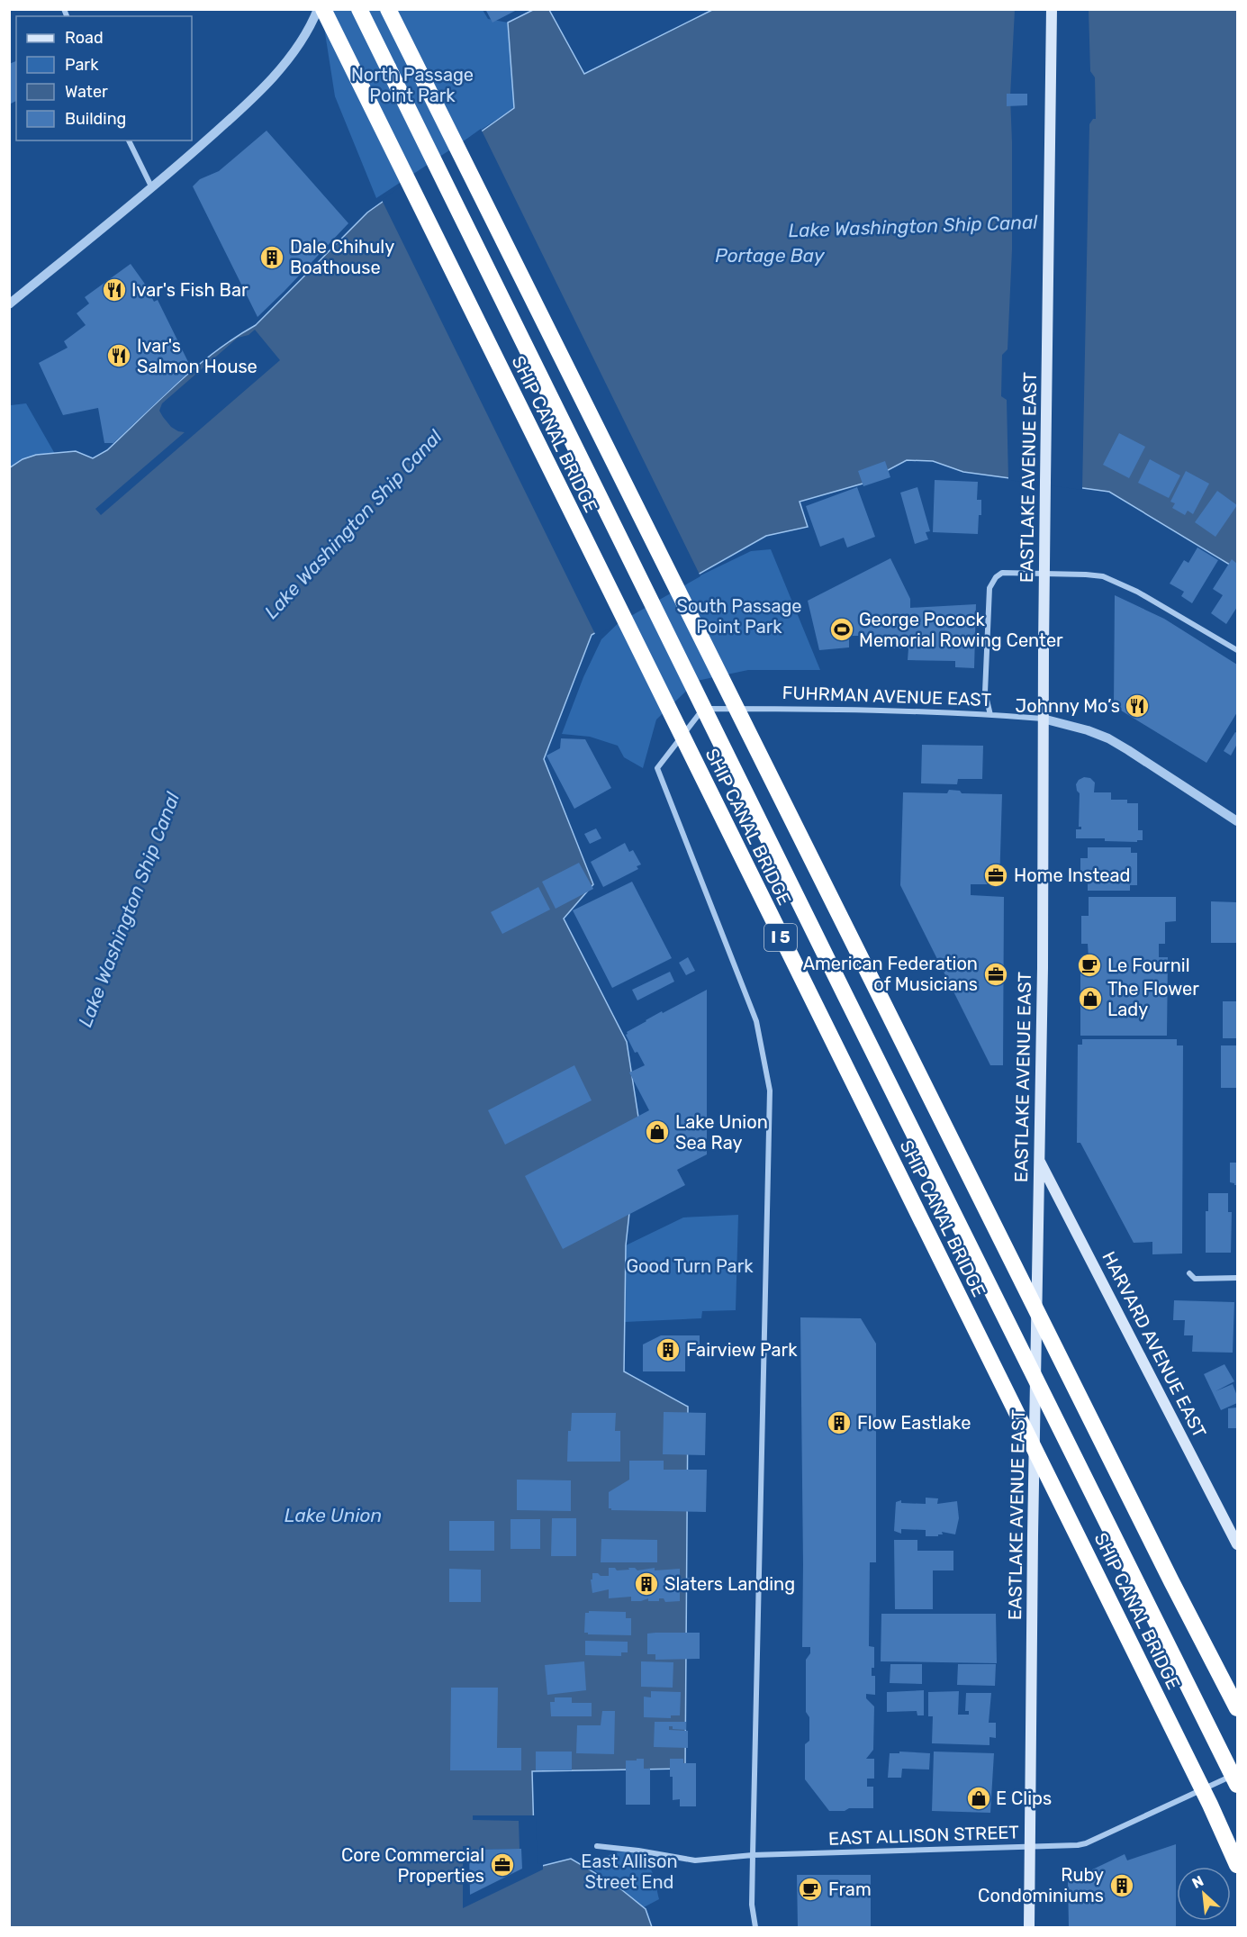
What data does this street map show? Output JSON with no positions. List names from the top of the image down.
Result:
{
  "streets": {
    "highway": ["SHIP CANAL BRIDGE", "I 5"],
    "main road": ["EASTLAKE AVENUE EAST", "HARVARD AVENUE EAST"],
    "street": ["FUHRMAN AVENUE EAST", "EAST ALLISON STREET"]
  },
  "crossings": [
    ["EASTLAKE AVENUE EAST", "FUHRMAN AVENUE EAST"],
    ["EASTLAKE AVENUE EAST", "HARVARD AVENUE EAST"],
    ["EASTLAKE AVENUE EAST", "EAST ALLISON STREET"],
    ["FUHRMAN AVENUE EAST", "EAST ALLISON STREET"]
  ],
  "water": ["Lake Washington Ship Canal", "Portage Bay", "Lake Union"],
  "parks": [
    "North Passage Point Park",
    "South Passage Point Park",
    "Good Turn Park",
    "East Allison Street End"
  ],
  "places": {
    "building": [
      "Dale Chihuly Boathouse",
      "Fairview Park",
      "Flow Eastlake",
      "Slaters Landing",
      "Ruby Condominiums"
    ],
    "restaurant": ["Ivar's Fish Bar", "Ivar's Salmon House", "Johnny Mo’s"],
    "sports": ["George Pocock Memorial Rowing Center"],
    "office": ["Home Instead", "American Federation of Musicians", "Core Commercial Properties"],
    "cafe": ["Le Fournil", "Fram"],
    "shop": ["The Flower Lady", "Lake Union Sea Ray", "E Clips"]
  },
  "legend": [
    "Road",
    "Park",
    "Water",
    "Building"
  ],
  "north": "top left"
}
